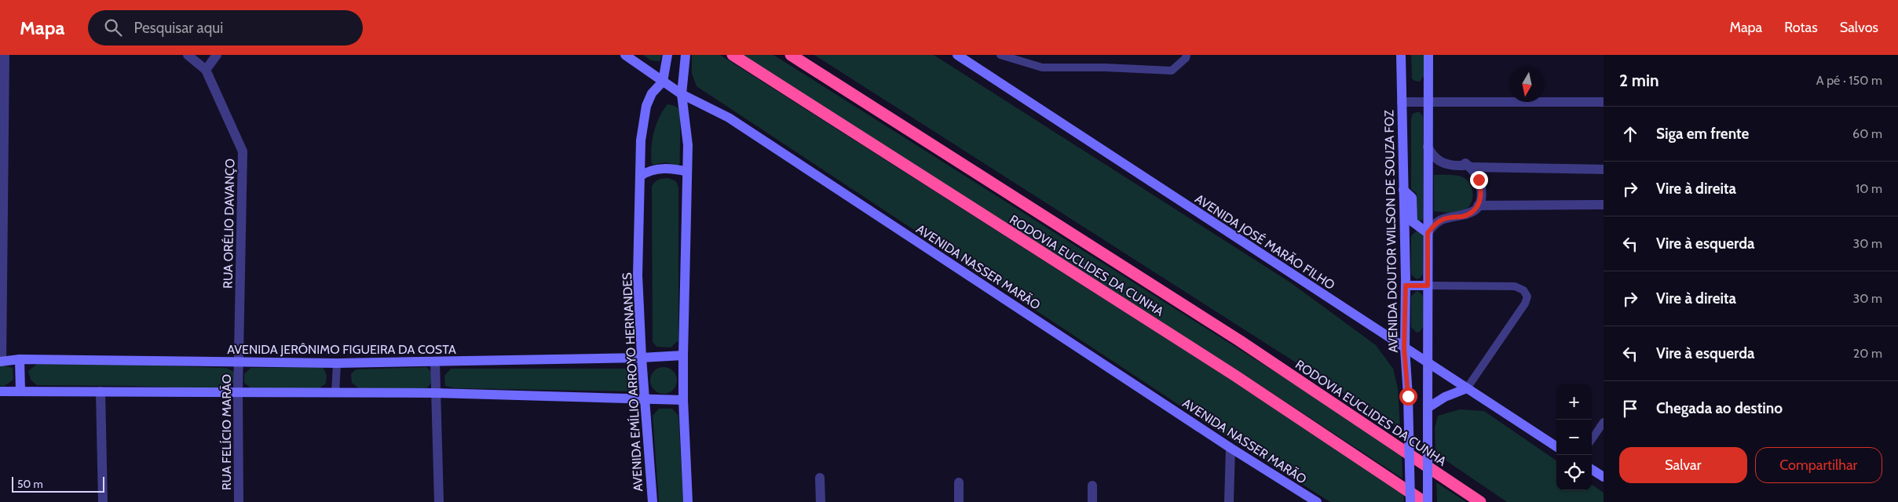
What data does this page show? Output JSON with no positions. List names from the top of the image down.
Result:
{
  "streets": {
    "highway": ["RODOVIA EUCLIDES DA CUNHA"],
    "main road": [
      "AVENIDA DOUTOR WILSON DE SOUZA FOZ",
      "AVENIDA JOSÉ MARÃO FILHO",
      "AVENIDA NASSER MARÃO",
      "AVENIDA JERÔNIMO FIGUEIRA DA COSTA",
      "AVENIDA EMÍLIO ARROYO HERNANDES"
    ],
    "street": ["RUA ORÉLIO DAVANÇO", "RUA FELÍCIO MARÃO"]
  },
  "crossings": [
    ["RUA ORÉLIO DAVANÇO", "AVENIDA JERÔNIMO FIGUEIRA DA COSTA"],
    ["RUA ORÉLIO DAVANÇO", "RUA FELÍCIO MARÃO"],
    ["AVENIDA DOUTOR WILSON DE SOUZA FOZ", "AVENIDA JOSÉ MARÃO FILHO"],
    ["AVENIDA NASSER MARÃO", "AVENIDA EMÍLIO ARROYO HERNANDES"],
    ["AVENIDA JERÔNIMO FIGUEIRA DA COSTA", "AVENIDA EMÍLIO ARROYO HERNANDES"],
    ["AVENIDA JERÔNIMO FIGUEIRA DA COSTA", "RUA FELÍCIO MARÃO"]
  ],
  "scale_bar": "50 m",
  "north": "bottom",
  "page": {
    "header": "Mapa",
    "search": "Pesquisar aqui",
    "nav": ["Mapa", "Rotas", "Salvos"],
    "heading": ["2 min", "A pé · 150 m"],
    "list": [
      ["Siga em frente", "60 m"],
      ["Vire à direita", "10 m"],
      ["Vire à esquerda", "30 m"],
      ["Vire à direita", "30 m"],
      ["Vire à esquerda", "20 m"],
      "Chegada ao destino"
    ],
    "map_buttons": ["+", "−"],
    "buttons": ["Salvar", "Compartilhar"],
    "scale": "50 m"
  }
}
